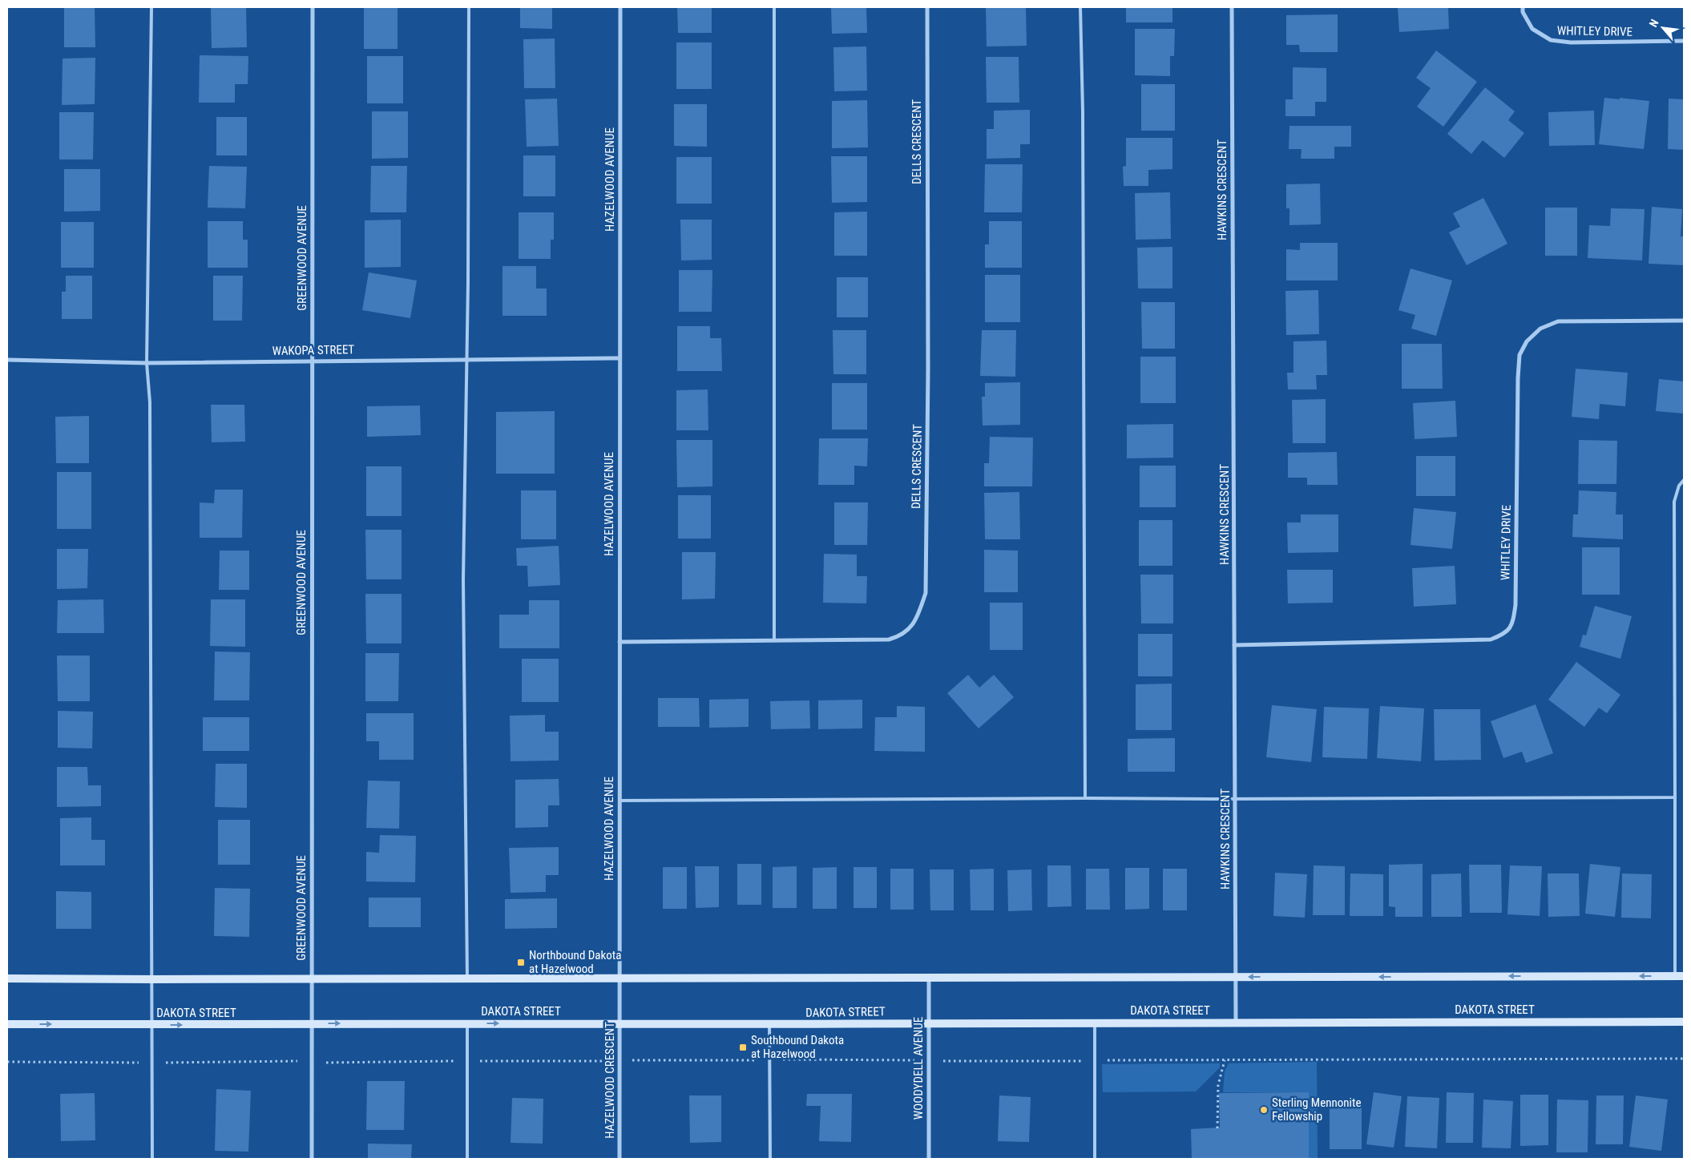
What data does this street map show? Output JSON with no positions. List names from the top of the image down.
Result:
{
  "streets": {
    "main road": ["DAKOTA STREET"],
    "street": [
      "WHITLEY DRIVE",
      "DELLS CRESCENT",
      "HAZELWOOD AVENUE",
      "HAWKINS CRESCENT",
      "GREENWOOD AVENUE",
      "WAKOPA STREET",
      "WOODYDELL AVENUE",
      "HAZELWOOD CRESCENT"
    ]
  },
  "crossings": [
    ["WHITLEY DRIVE", "HAWKINS CRESCENT"],
    ["DELLS CRESCENT", "HAZELWOOD AVENUE"],
    ["HAZELWOOD AVENUE", "WAKOPA STREET"],
    ["HAZELWOOD AVENUE", "HAZELWOOD CRESCENT"],
    ["HAWKINS CRESCENT", "DAKOTA STREET"],
    ["GREENWOOD AVENUE", "WAKOPA STREET"],
    ["GREENWOOD AVENUE", "DAKOTA STREET"],
    ["DAKOTA STREET", "WOODYDELL AVENUE"],
    ["DAKOTA STREET", "HAZELWOOD CRESCENT"]
  ],
  "places": {
    "transit": ["Northbound Dakota at Hazelwood", "Southbound Dakota at Hazelwood"],
    "other": ["Sterling Mennonite Fellowship"]
  },
  "north": "top left"
}
